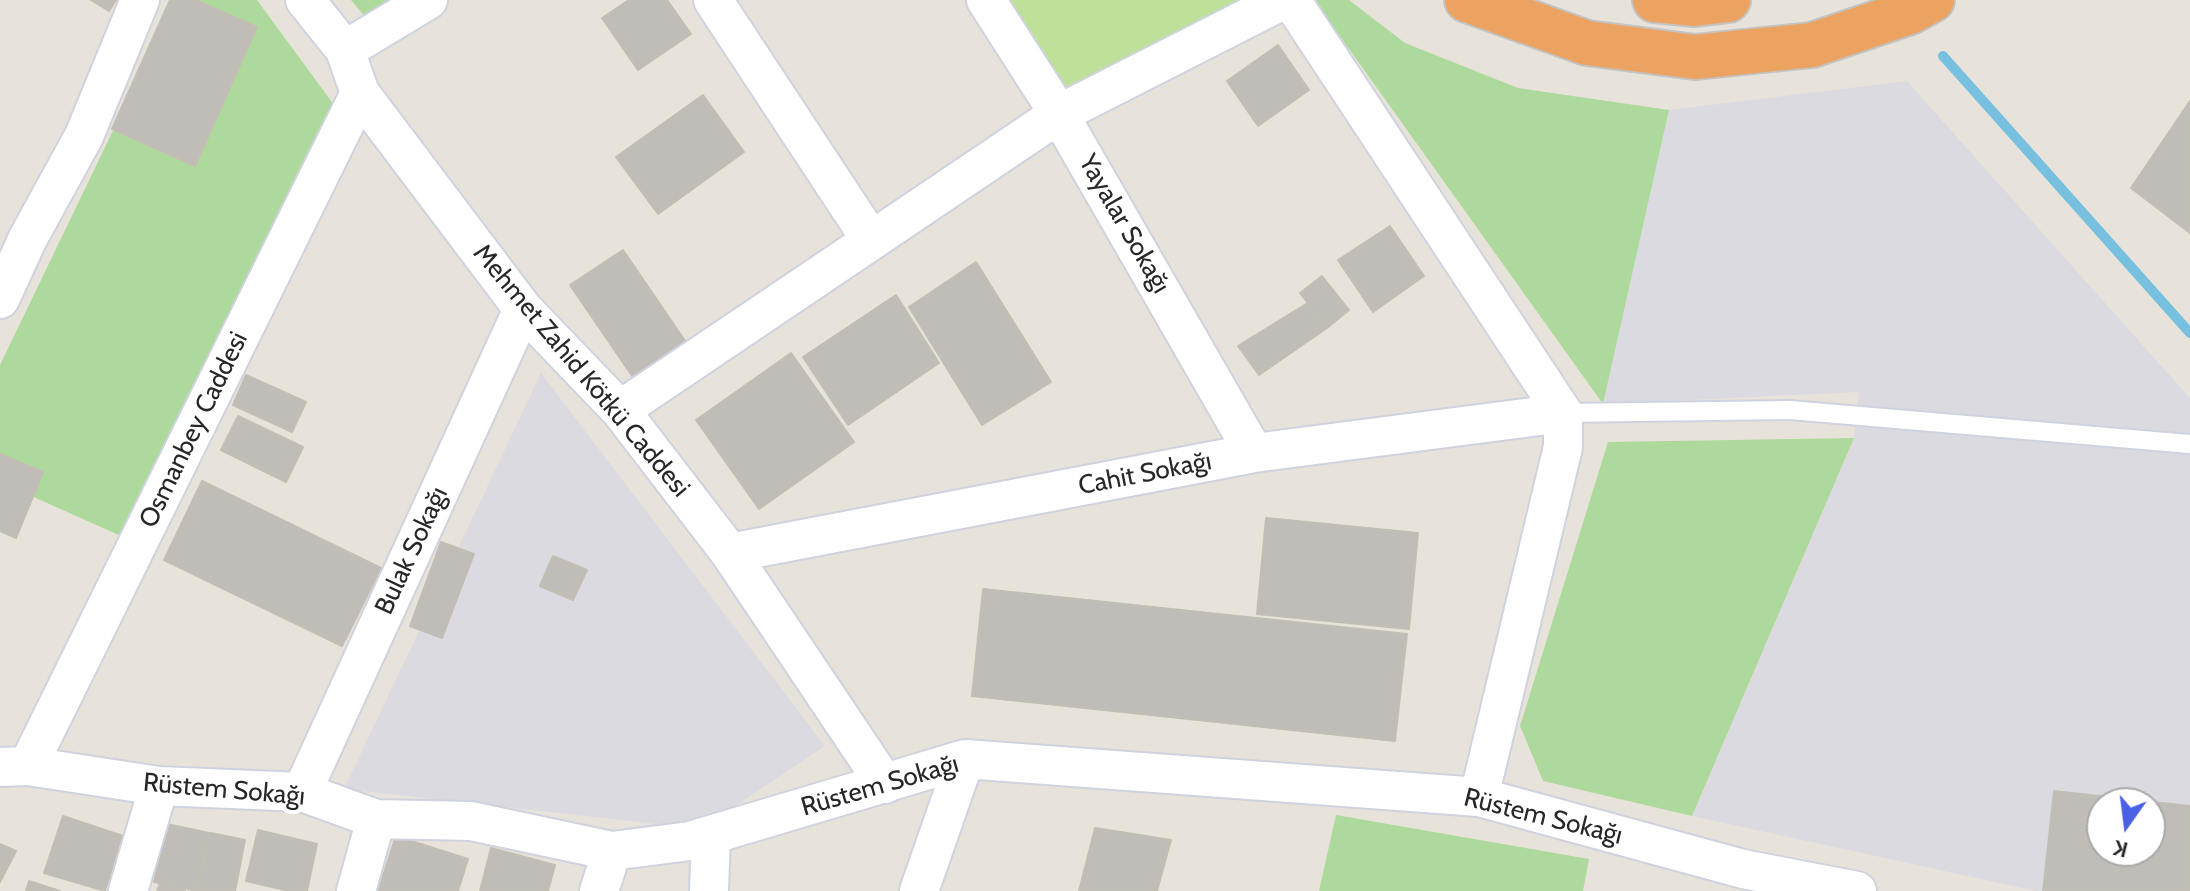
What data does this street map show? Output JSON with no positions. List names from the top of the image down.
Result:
{
  "streets": {
    "street": [
      "Yayalar Sokağı",
      "Mehmet Zahid Kötkü Caddesi",
      "Osmanbey Caddesi",
      "Cahit Sokağı",
      "Bulak Sokağı",
      "Rüstem Sokağı"
    ]
  },
  "crossings": [
    ["Yayalar Sokağı", "Cahit Sokağı"],
    ["Mehmet Zahid Kötkü Caddesi", "Osmanbey Caddesi"],
    ["Mehmet Zahid Kötkü Caddesi", "Cahit Sokağı"],
    ["Mehmet Zahid Kötkü Caddesi", "Bulak Sokağı"],
    ["Mehmet Zahid Kötkü Caddesi", "Rüstem Sokağı"],
    ["Osmanbey Caddesi", "Rüstem Sokağı"],
    ["Bulak Sokağı", "Rüstem Sokağı"]
  ],
  "north": "bottom"
}
